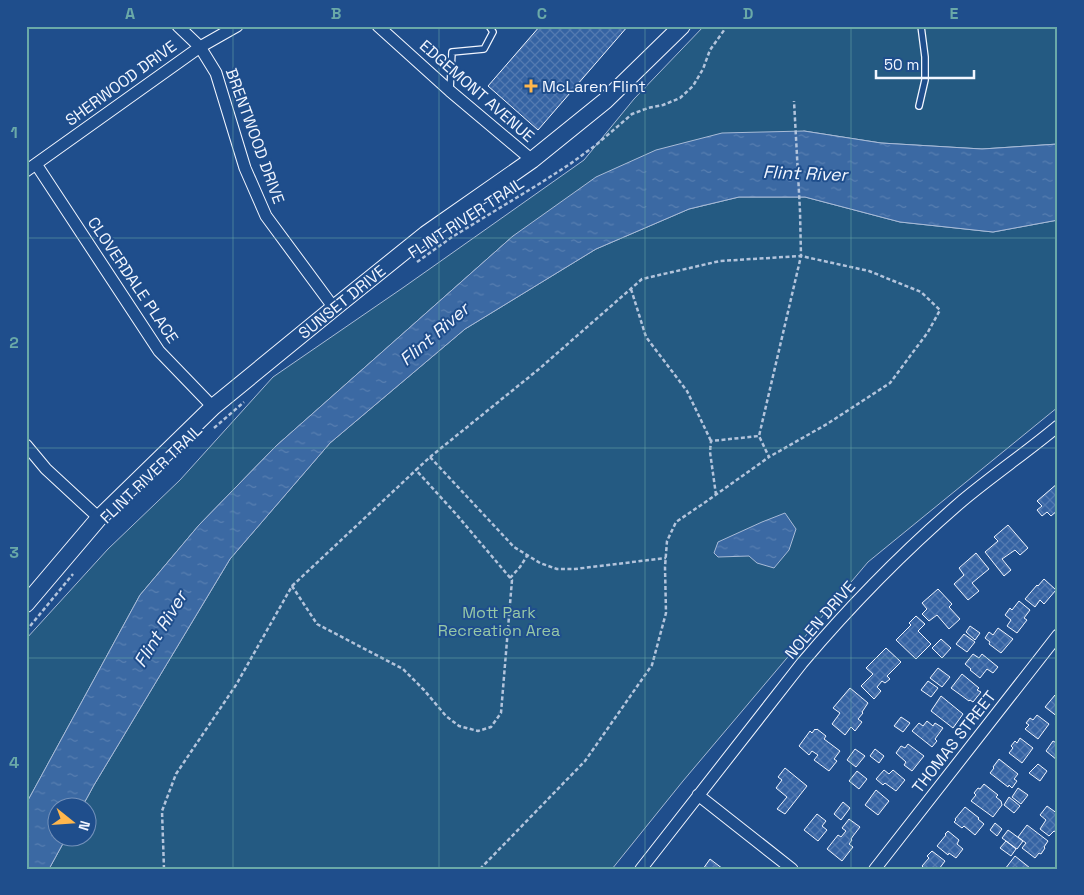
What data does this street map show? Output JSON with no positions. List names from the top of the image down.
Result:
{
  "streets": {
    "street": [
      "SHERWOOD DRIVE",
      "EDGEMONT AVENUE",
      "BRENTWOOD DRIVE",
      "CLOVERDALE PLACE",
      "SUNSET DRIVE",
      "NOLEN DRIVE",
      "THOMAS STREET"
    ],
    "path": ["FLINT RIVER TRAIL"]
  },
  "crossings": [
    ["SHERWOOD DRIVE", "BRENTWOOD DRIVE"],
    ["SHERWOOD DRIVE", "CLOVERDALE PLACE"],
    ["EDGEMONT AVENUE", "SUNSET DRIVE"],
    ["BRENTWOOD DRIVE", "SUNSET DRIVE"],
    ["CLOVERDALE PLACE", "SUNSET DRIVE"]
  ],
  "water": ["Flint River"],
  "parks": ["Mott Park Recreation Area"],
  "places": {
    "health": ["McLaren Flint"]
  },
  "scale_bar": "50 m",
  "north": "right",
  "grid": {
    "columns": [
      "A",
      "B",
      "C",
      "D",
      "E"
    ],
    "rows": [
      "1",
      "2",
      "3",
      "4"
    ]
  }
}
